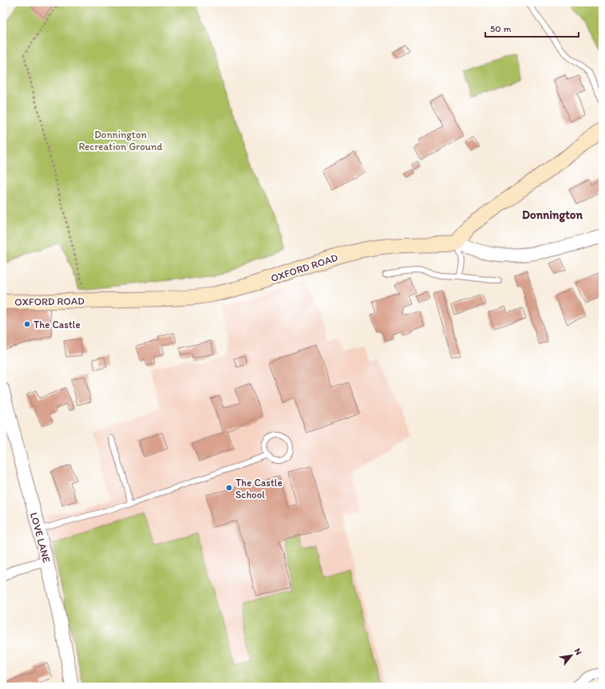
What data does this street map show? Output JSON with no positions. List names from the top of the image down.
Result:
{
  "streets": {
    "main road": ["OXFORD ROAD"],
    "street": ["LOVE LANE"]
  },
  "districts": ["Donnington"],
  "parks": ["Donnington Recreation Ground"],
  "places": ["The Castle", "The Castle School"],
  "scale_bar": "50 m",
  "north": "top right"
}
